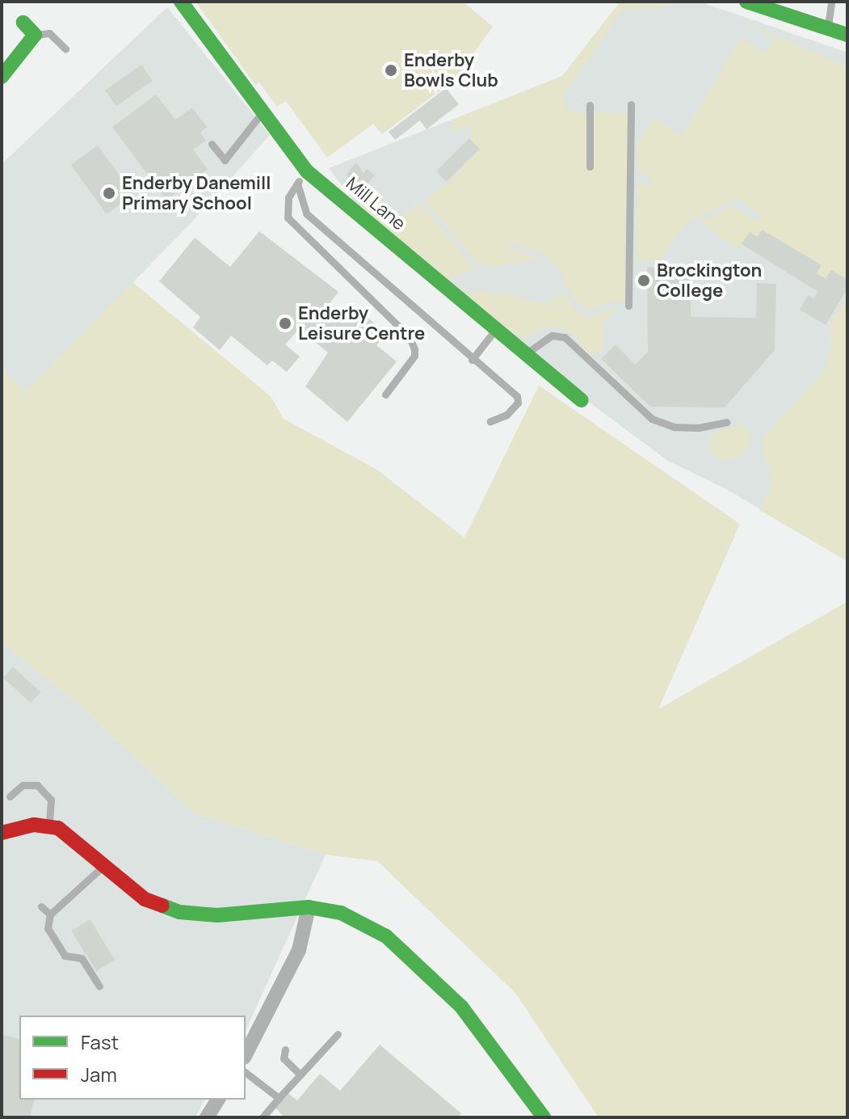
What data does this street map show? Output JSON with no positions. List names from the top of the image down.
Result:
{
  "streets": {
    "street": ["Mill Lane"]
  },
  "places": [
    "Enderby Bowls Club",
    "Enderby Danemill Primary School",
    "Brockington College",
    "Enderby Leisure Centre"
  ],
  "legend": ["Fast", "Jam"]
}
